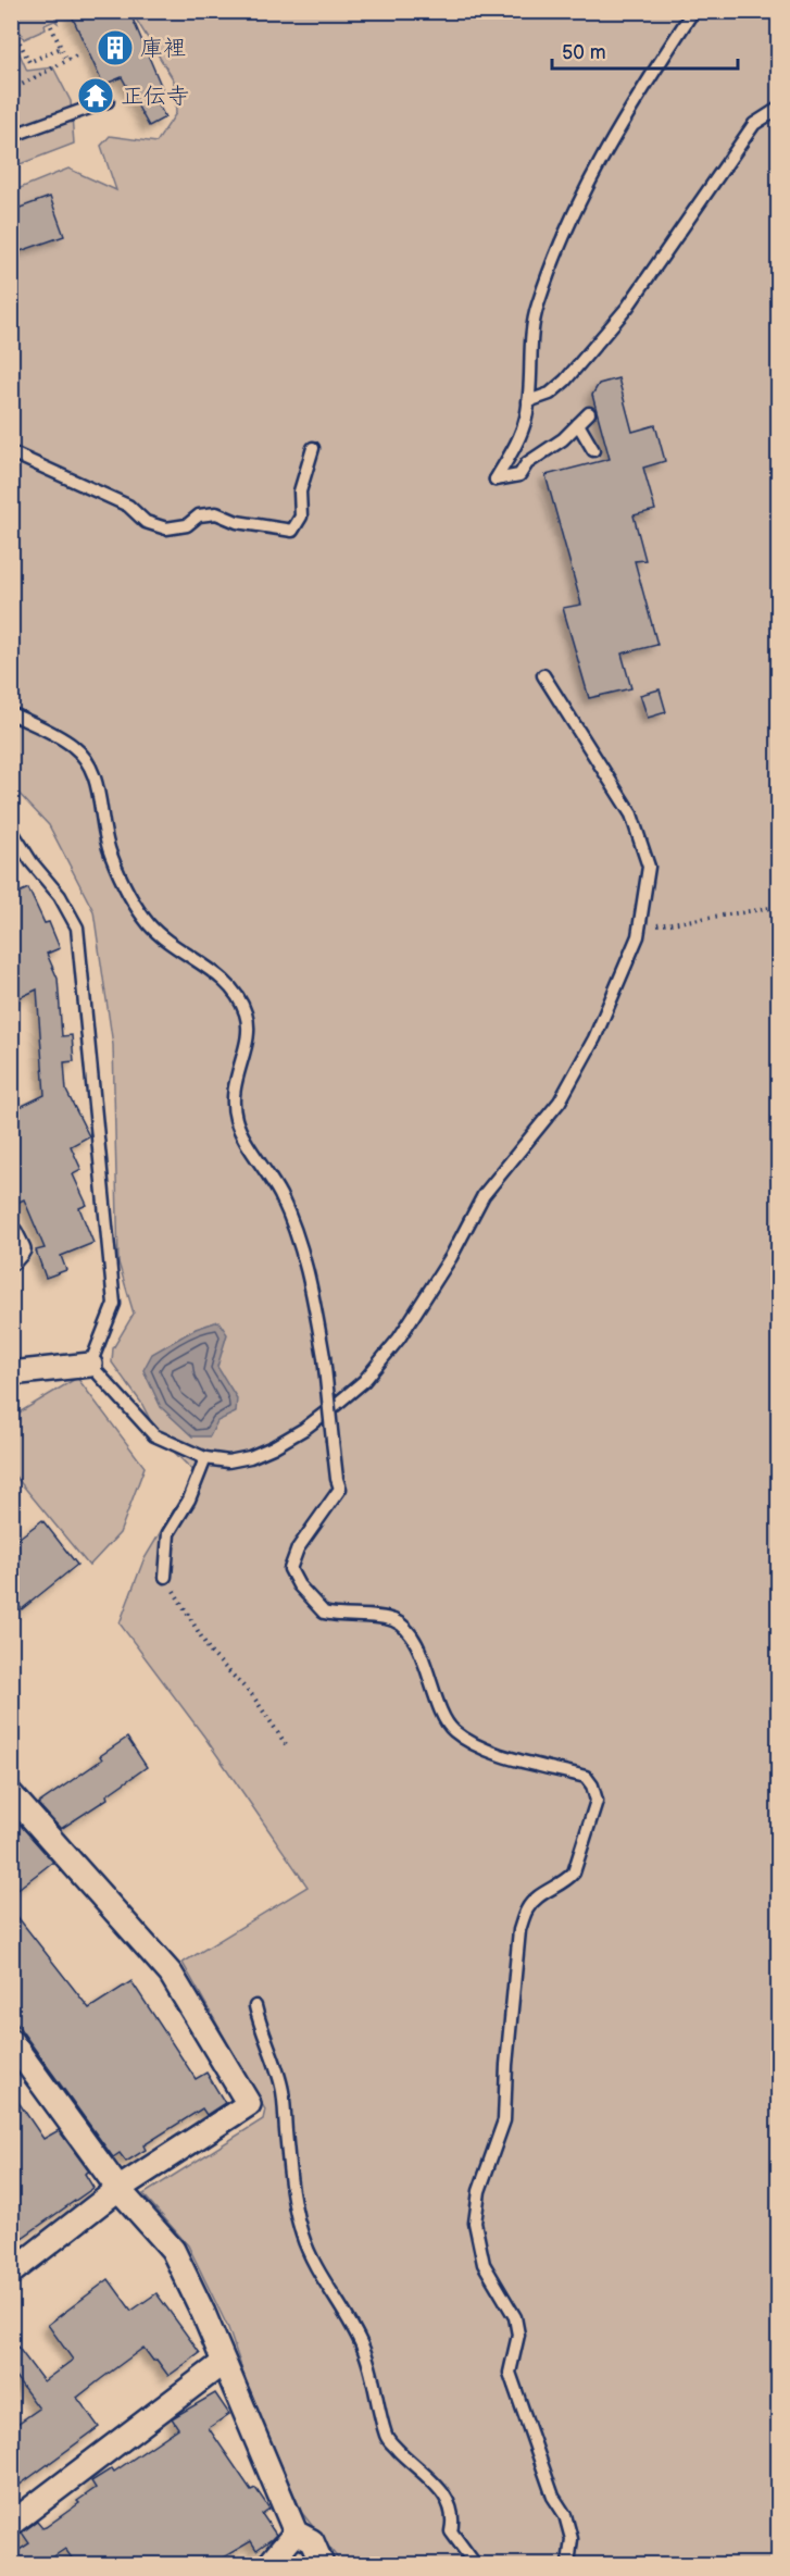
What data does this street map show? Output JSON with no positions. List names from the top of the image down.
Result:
{
  "places": {
    "building": ["庫裡"],
    "temple": ["正伝寺"]
  },
  "scale_bar": "50 m"
}
